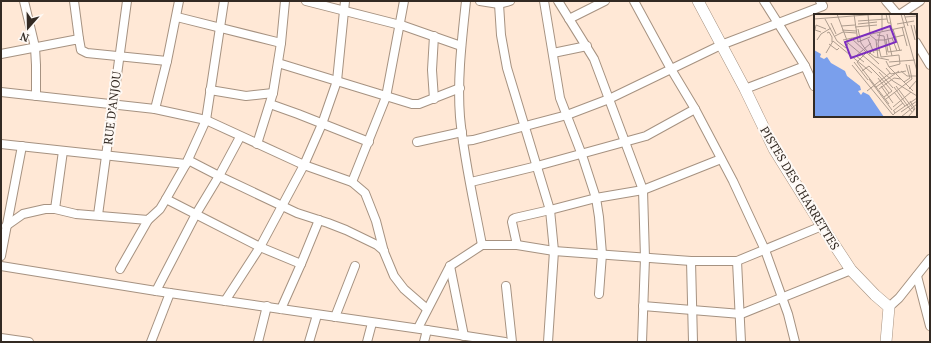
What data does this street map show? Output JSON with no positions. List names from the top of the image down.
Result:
{
  "streets": {
    "main road": ["PISTES DES CHARRETTES"],
    "street": ["RUE D’ANJOU"]
  },
  "north": "bottom"
}
